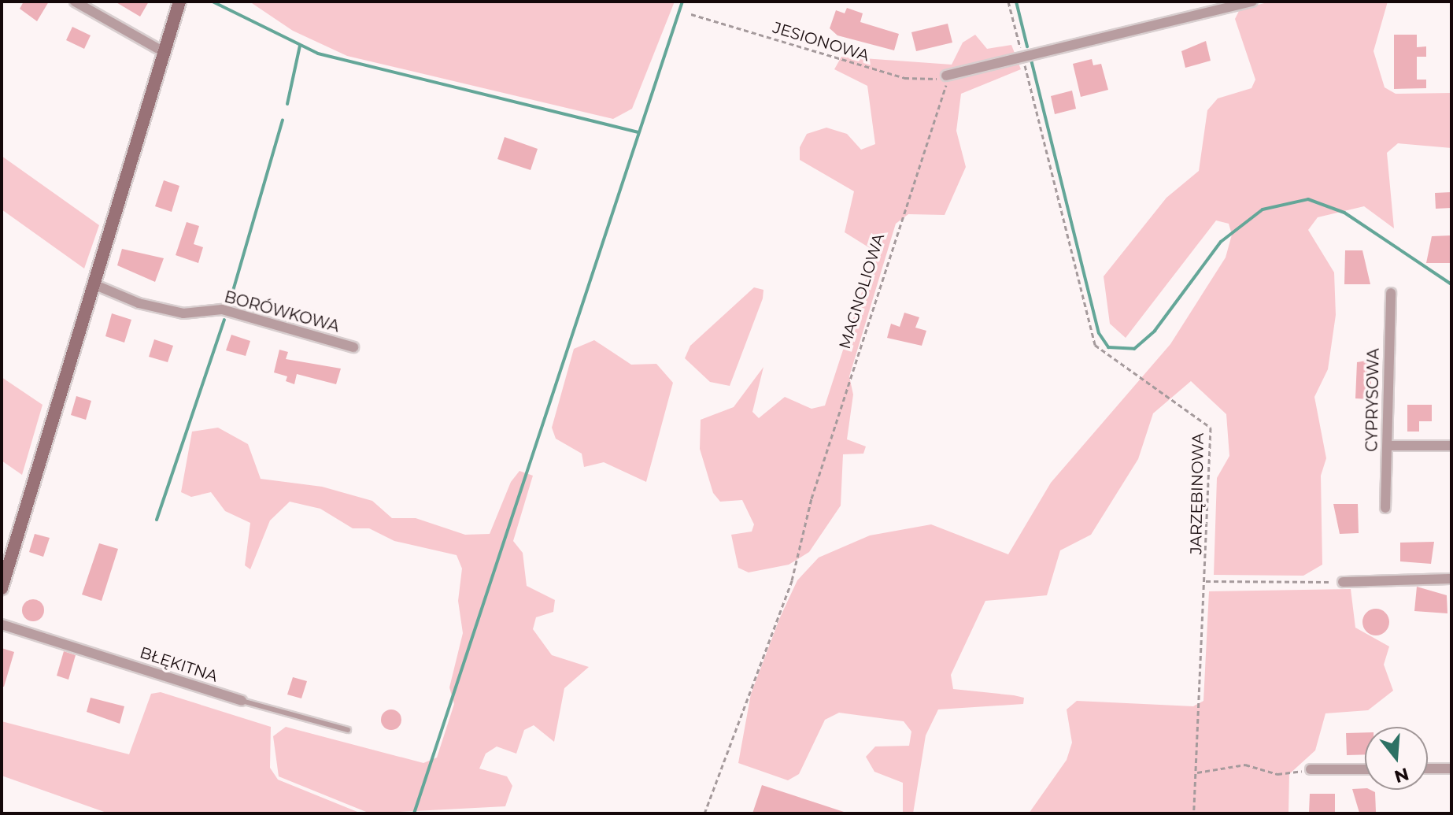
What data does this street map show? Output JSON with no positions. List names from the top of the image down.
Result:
{
  "streets": {
    "street": ["BORÓWKOWA", "CYPRYSOWA", "BŁĘKITNA"],
    "path": ["JESIONOWA", "MAGNOLIOWA", "JARZĘBINOWA"]
  },
  "crossings": [
    ["JESIONOWA", "MAGNOLIOWA"]
  ],
  "north": "bottom"
}
